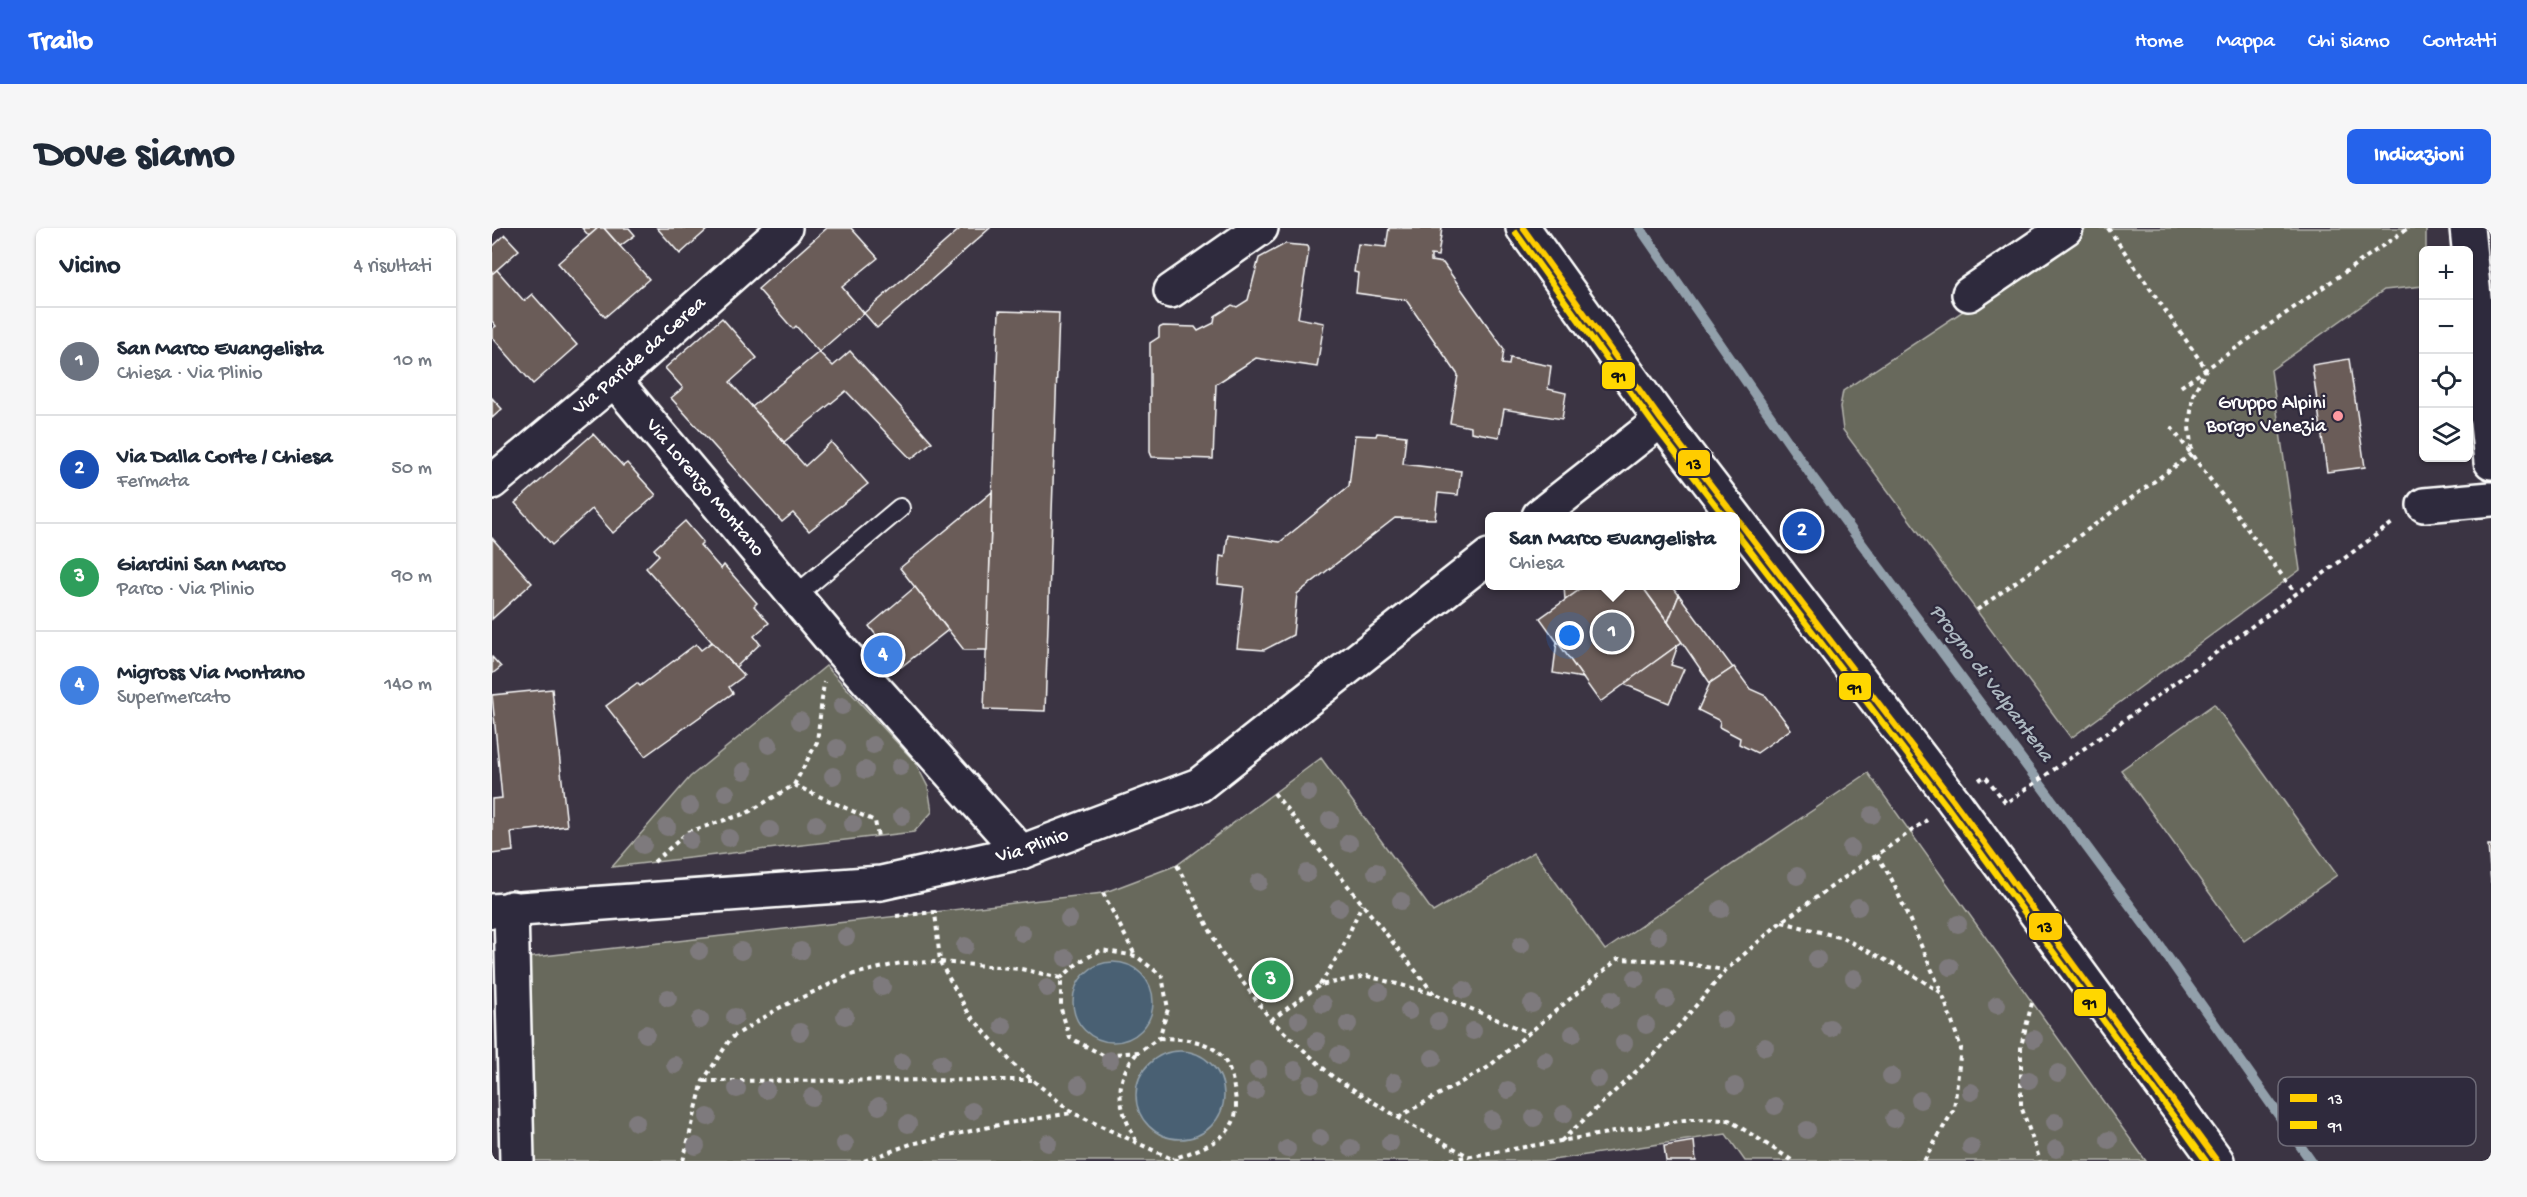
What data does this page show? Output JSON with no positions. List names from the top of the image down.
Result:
{
  "streets": {
    "street": ["Via Paride da Cerea", "Via Lorenzo Montano", "Via Plinio"]
  },
  "crossings": [
    ["Via Paride da Cerea", "Via Lorenzo Montano"],
    ["Via Lorenzo Montano", "Via Plinio"]
  ],
  "water": ["Progno di Valpantena"],
  "places": ["Gruppo Alpini Borgo Venezia"],
  "lines": ["transit line 13", "transit line 91"],
  "legend": ["13", "91"],
  "page": {
    "header": "Trailo",
    "nav": [
      "Home",
      "Mappa",
      "Chi siamo",
      "Contatti"
    ],
    "buttons": "Indicazioni",
    "title": "Dove siamo",
    "heading": ["Vicino", "4 risultati"],
    "map_buttons": ["+", "−"],
    "list": [
      {
        "mark": "1",
        "name": "San Marco Evangelista",
        "note": "Chiesa · Via Plinio",
        "value": "10 m"
      },
      {
        "mark": "2",
        "name": "Via Dalla Corte / Chiesa",
        "note": "Fermata",
        "value": "50 m"
      },
      {
        "mark": "3",
        "name": "Giardini San Marco",
        "note": "Parco · Via Plinio",
        "value": "90 m"
      },
      {
        "mark": "4",
        "name": "Migross Via Montano",
        "note": "Supermercato",
        "value": "140 m"
      }
    ],
    "pins": [
      "2",
      "1",
      "4",
      "3"
    ],
    "popup": ["San Marco Evangelista", "Chiesa"]
  }
}
